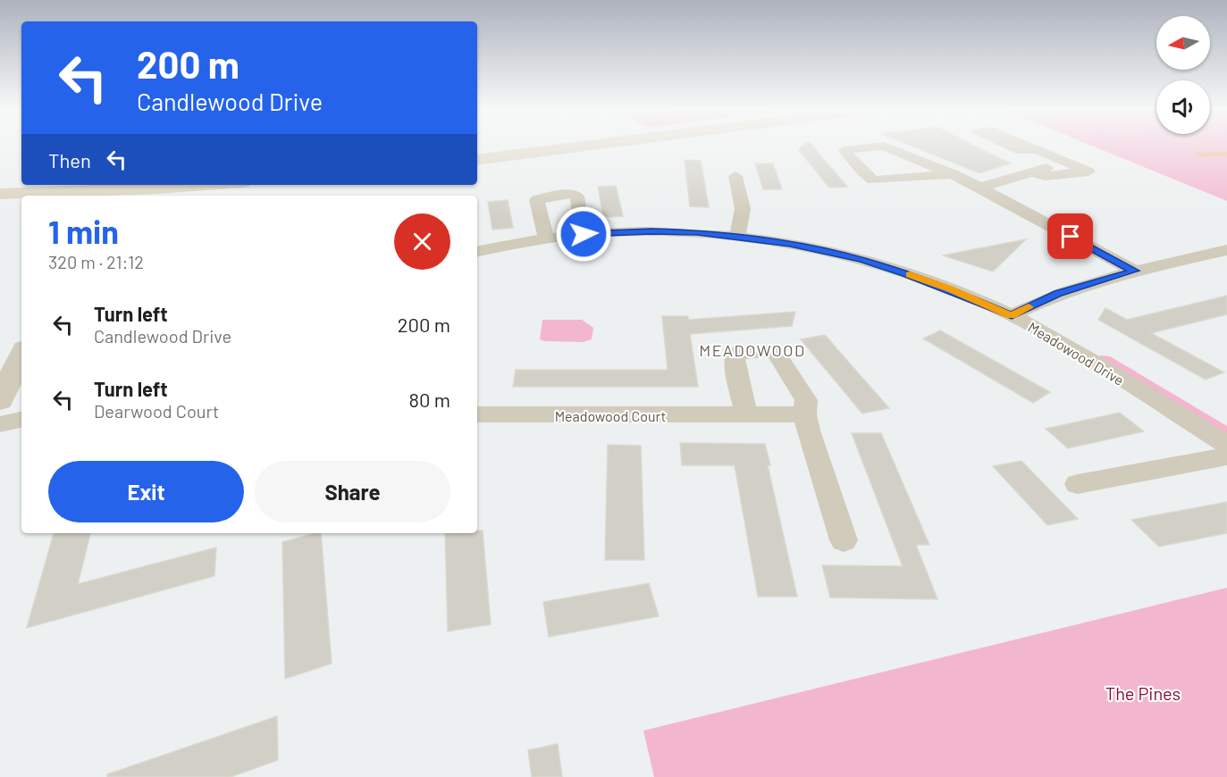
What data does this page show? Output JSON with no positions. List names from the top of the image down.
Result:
{
  "streets": {
    "street": ["Meadowood Drive", "Meadowood Court"]
  },
  "districts": ["MEADOWOOD"],
  "parks": ["The Pines"],
  "north": "left",
  "page": {
    "turn": ["200 m", "Candlewood Drive"],
    "then": "Then",
    "heading": ["1 min", "320 m · 21:12"],
    "list": [
      {
        "name": "Turn left",
        "note": "Candlewood Drive",
        "value": "200 m"
      },
      {
        "name": "Turn left",
        "note": "Dearwood Court",
        "value": "80 m"
      }
    ],
    "buttons": ["Exit", "Share"]
  }
}
